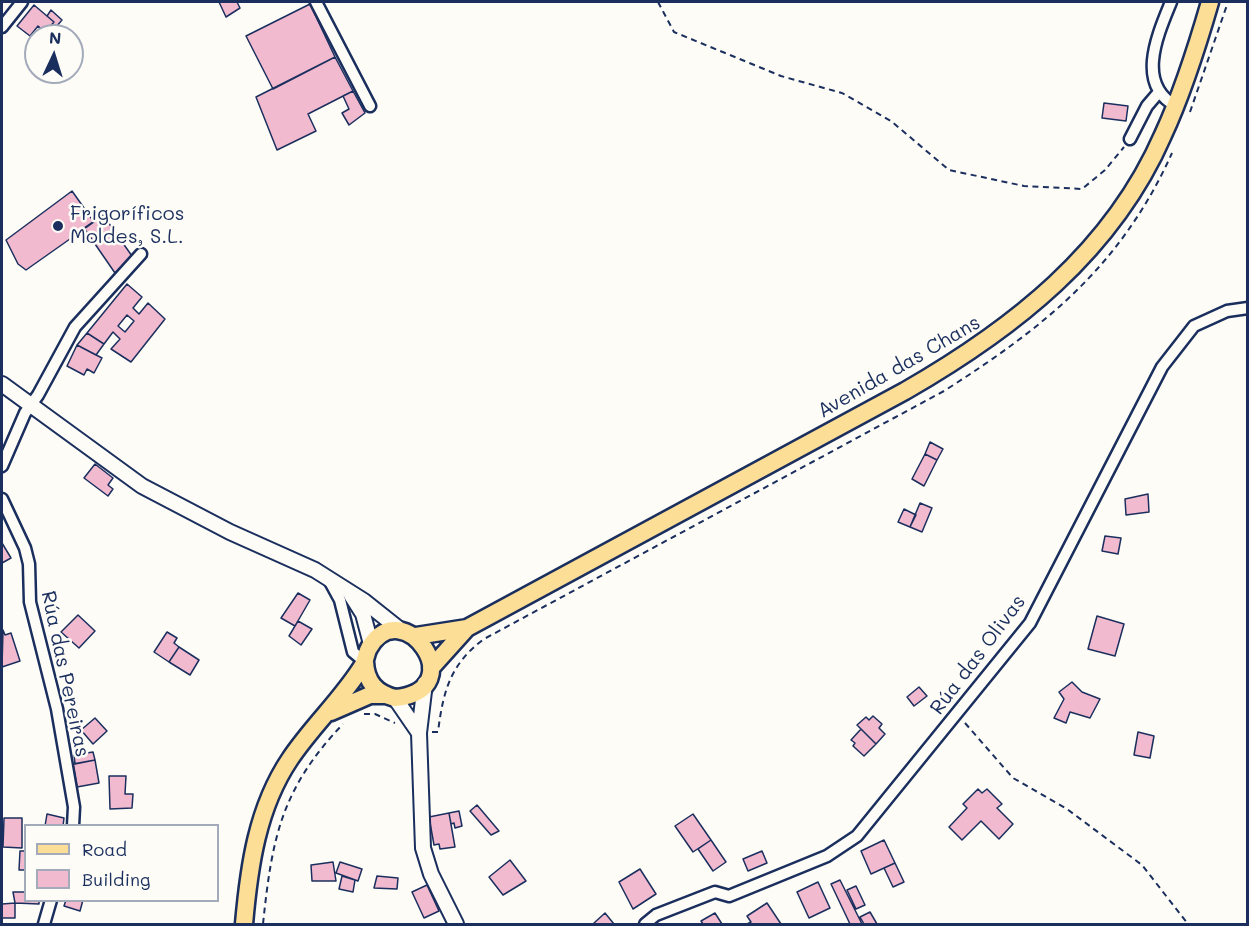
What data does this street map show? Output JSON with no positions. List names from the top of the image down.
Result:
{
  "streets": {
    "main road": ["Avenida das Chans"],
    "street": ["Rúa das Olivas", "Rúa das Pereiras"]
  },
  "places": ["Frigoríficos Moldes, S.L."],
  "legend": ["Road", "Building"],
  "north": "top"
}
